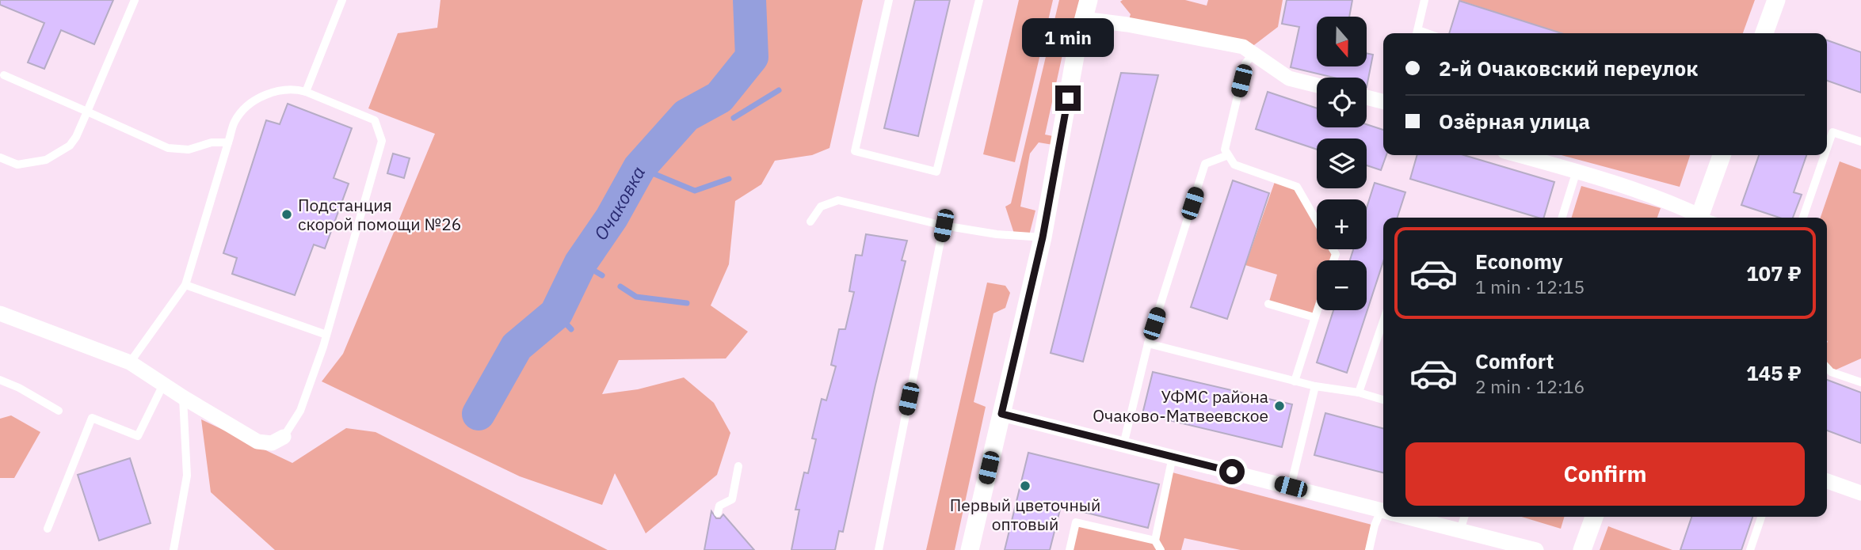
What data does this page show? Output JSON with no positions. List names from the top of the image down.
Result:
{
  "water": ["Очаковка"],
  "places": ["Подстанция скорой помощи №26", "УФМС района Очаково-Матвеевское", "Первый цветочный оптовый"],
  "north": "bottom",
  "page": {
    "map_buttons": ["+", "−"],
    "bubble": "1 min",
    "banner": ["2-й Очаковский переулок", "Озёрная улица"],
    "list": [
      {
        "name": "Economy",
        "note": "1 min · 12:15",
        "value": "107 ₽"
      },
      {
        "name": "Comfort",
        "note": "2 min · 12:16",
        "value": "145 ₽"
      }
    ],
    "buttons": "Confirm"
  }
}
